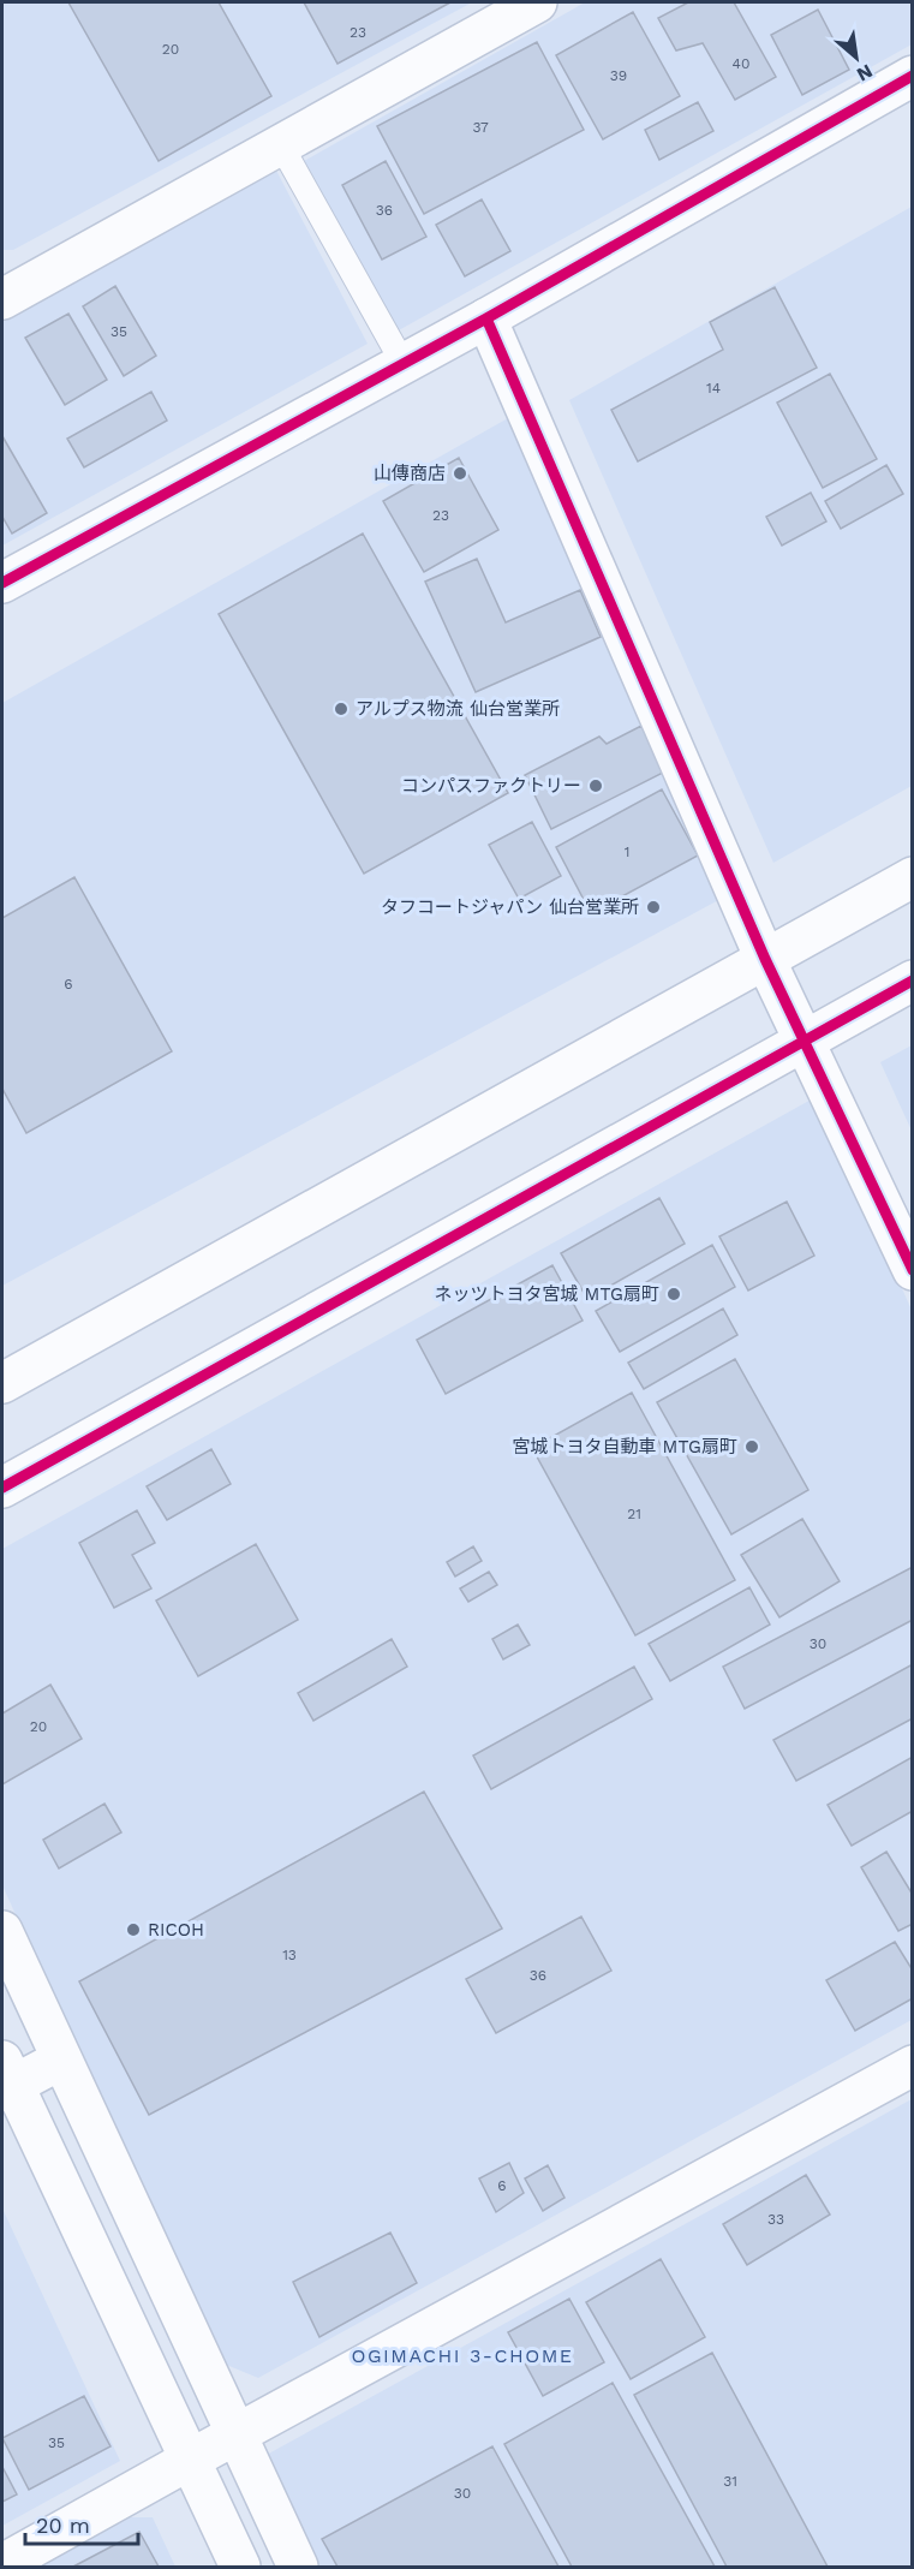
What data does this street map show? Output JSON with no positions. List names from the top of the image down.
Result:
{
  "districts": ["OGIMACHI 3-CHOME"],
  "places": [
    "山傳商店",
    "アルプス物流 仙台営業所",
    "コンパスファクトリー",
    "タフコートジャパン 仙台営業所",
    "ネッツトヨタ宮城 MTG扇町",
    "宮城トヨタ自動車 MTG扇町",
    "RICOH"
  ],
  "house_numbers": [
    "23",
    "20",
    "40",
    "39",
    "37",
    "36",
    "35",
    "14",
    "23",
    "1",
    "6",
    "21",
    "30",
    "20",
    "13",
    "36",
    "6",
    "33",
    "35",
    "31",
    "30"
  ],
  "scale_bar": "20 m",
  "north": "bottom right"
}
